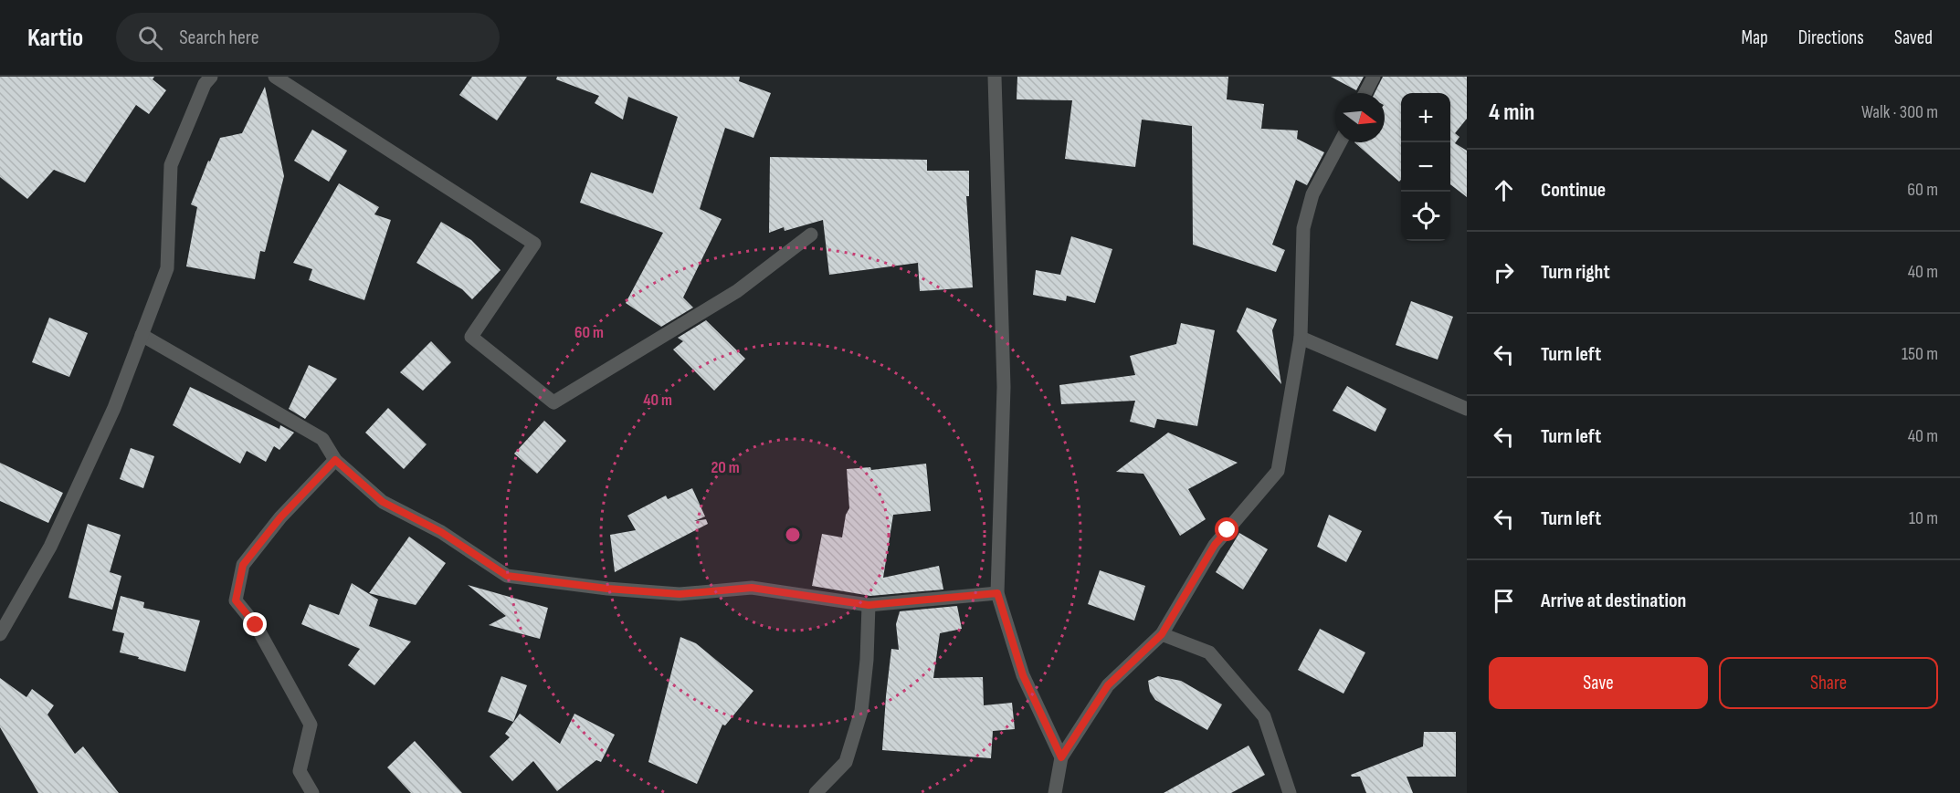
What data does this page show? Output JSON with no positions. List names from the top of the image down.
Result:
{
  "north": "right",
  "page": {
    "header": "Kartio",
    "search": "Search here",
    "nav": ["Map", "Directions", "Saved"],
    "heading": ["4 min", "Walk · 300 m"],
    "map_buttons": ["+", "−"],
    "list": [
      ["Continue", "60 m"],
      ["Turn right", "40 m"],
      ["Turn left", "150 m"],
      ["Turn left", "40 m"],
      ["Turn left", "10 m"],
      "Arrive at destination"
    ],
    "buttons": ["Save", "Share"]
  },
  "rings": ["60 m", "40 m", "20 m"]
}
